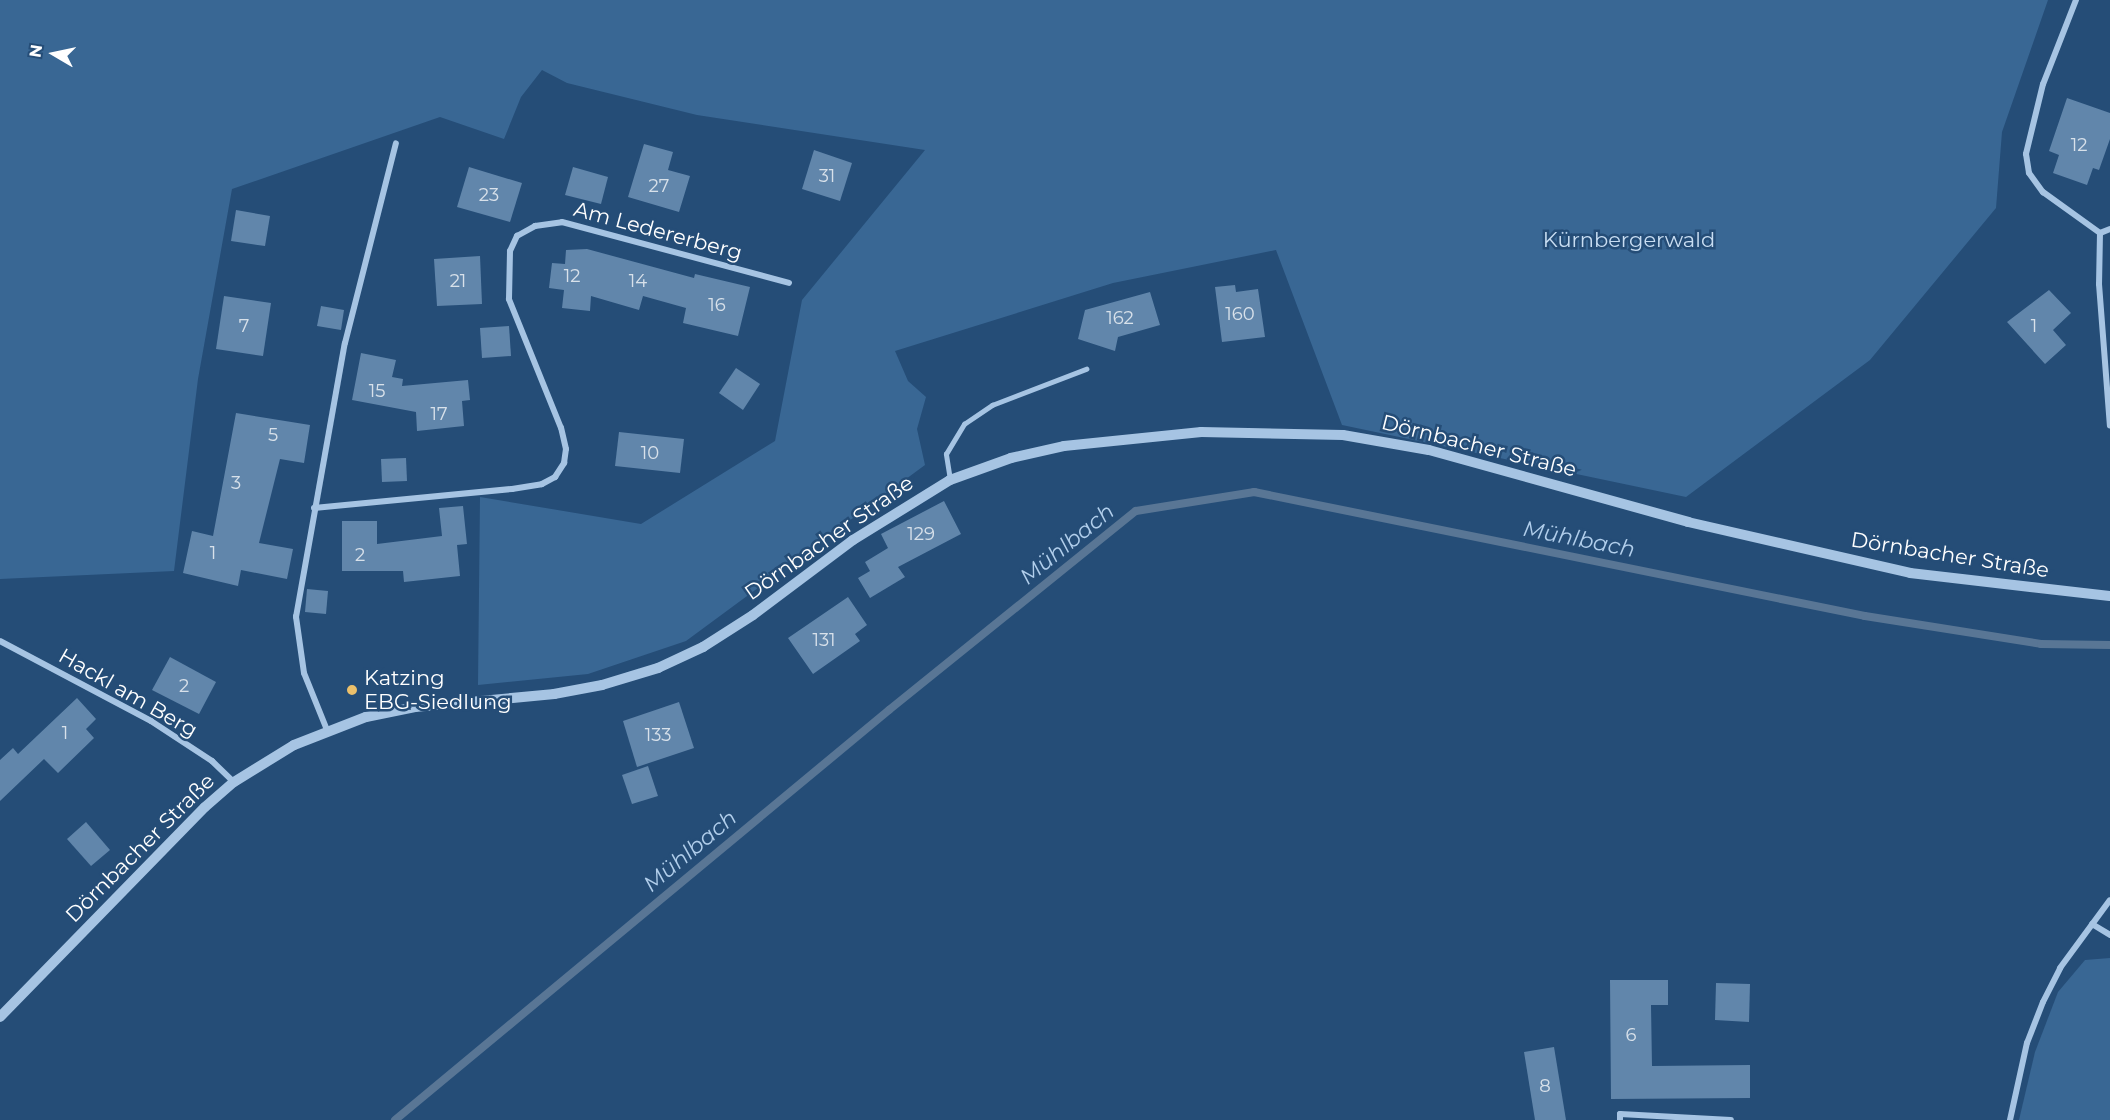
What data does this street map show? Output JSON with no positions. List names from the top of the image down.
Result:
{
  "streets": {
    "street": ["Am Ledererberg", "Dörnbacher Straße", "Hackl am Berg"]
  },
  "crossings": [
    ["Dörnbacher Straße", "Hackl am Berg"]
  ],
  "water": ["Mühlbach"],
  "parks": ["Kürnbergerwald"],
  "places": ["Katzing EBG-Siedlung"],
  "house_numbers": [
    "12",
    "31",
    "27",
    "23",
    "12",
    "21",
    "14",
    "16",
    "160",
    "162",
    "7",
    "1",
    "15",
    "17",
    "5",
    "10",
    "3",
    "129",
    "1",
    "2",
    "131",
    "2",
    "1",
    "133",
    "6",
    "8"
  ],
  "north": "left"
}
